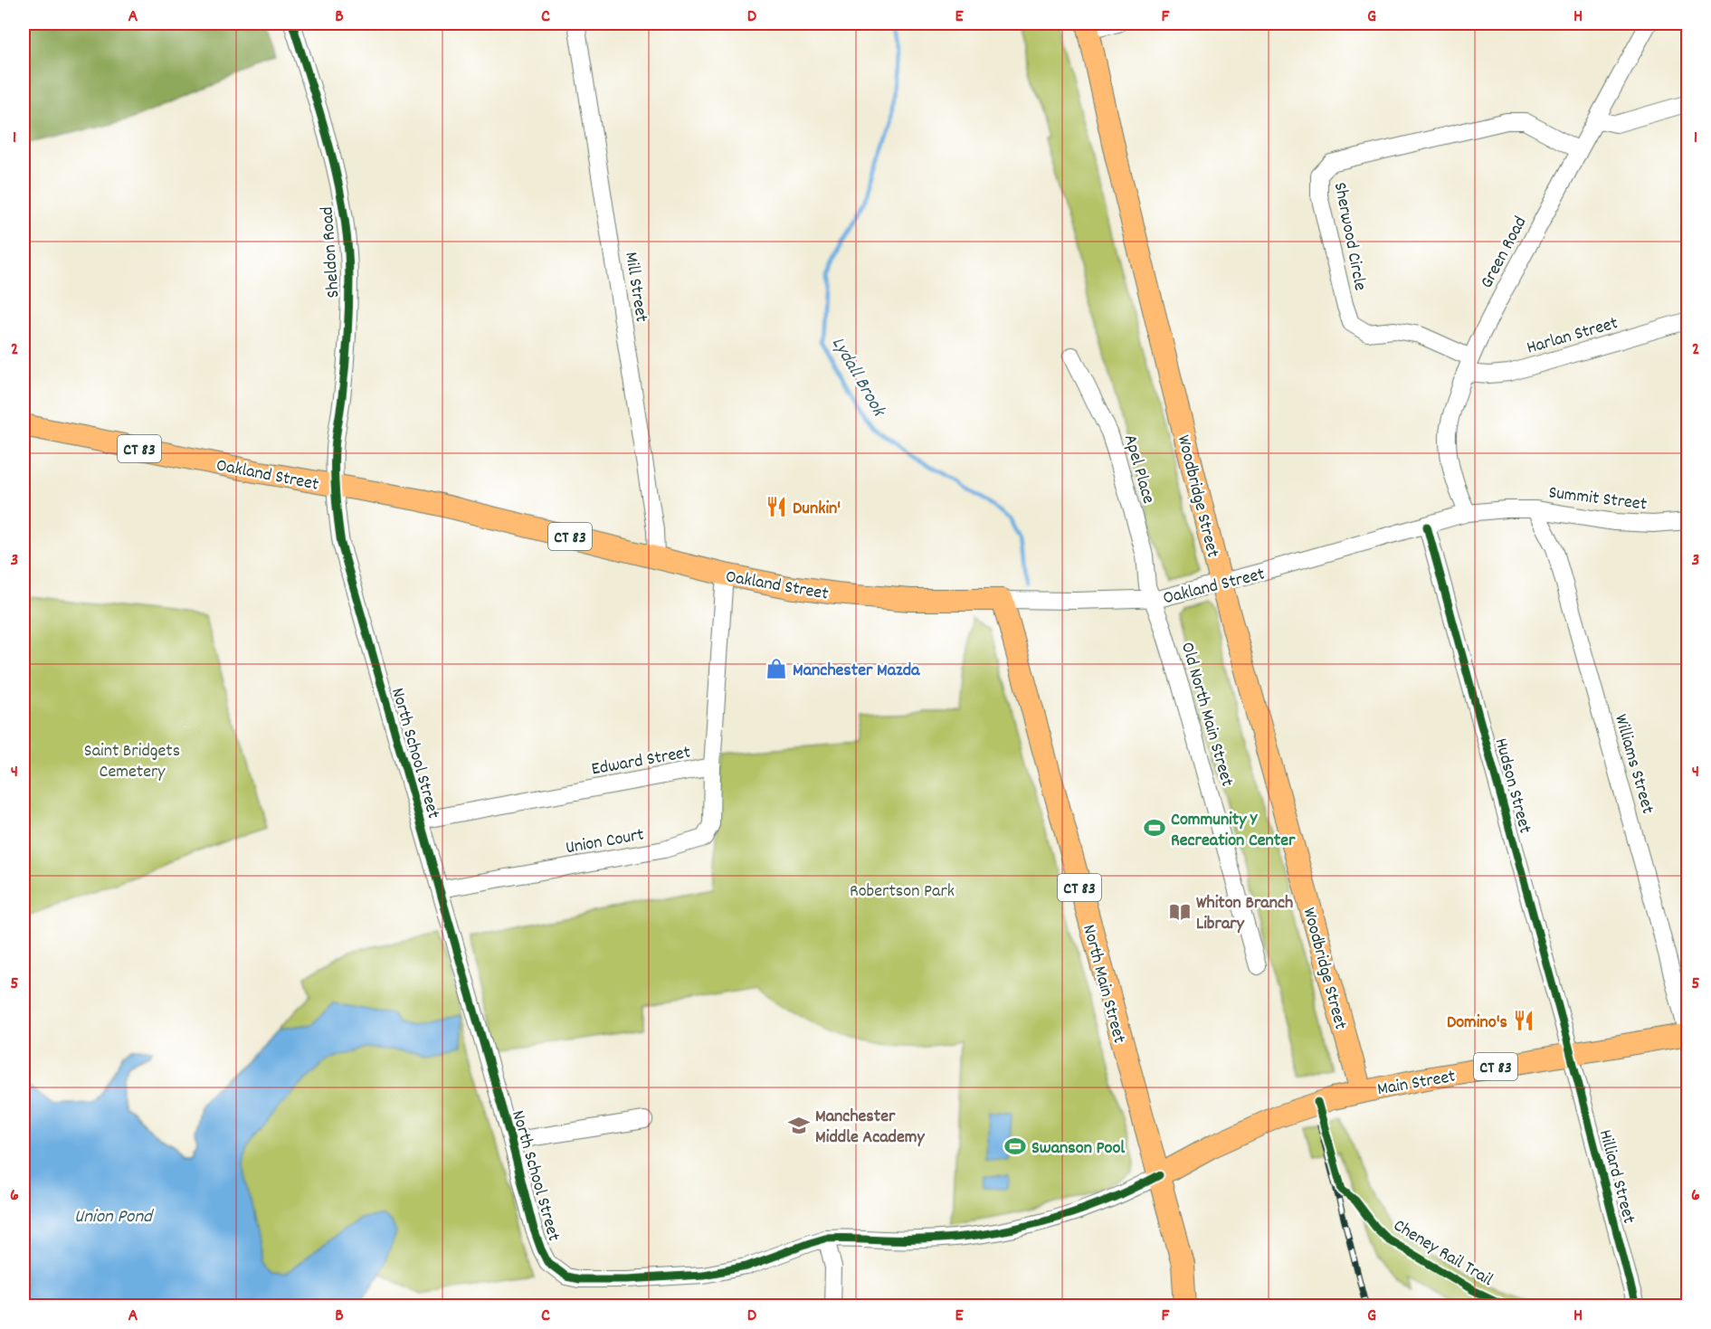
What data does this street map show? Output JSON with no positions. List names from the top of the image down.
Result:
{
  "streets": {
    "main road": [
      "CT 83",
      "Oakland Street",
      "Woodbridge Street",
      "North Main Street",
      "Main Street"
    ],
    "street": [
      "Sherwood Circle",
      "Green Road",
      "Sheldon Road",
      "Mill Street",
      "Harlan Street",
      "Apel Place",
      "Summit Street",
      "Old North Main Street",
      "North School Street",
      "Edward Street",
      "Williams Street",
      "Hudson Street",
      "Union Court",
      "Hilliard Street"
    ],
    "cycle path": ["Cheney Rail Trail"]
  },
  "crossings": [
    ["Sherwood Circle", "Green Road"],
    ["Sherwood Circle", "Harlan Street"],
    ["Green Road", "Harlan Street"],
    ["Green Road", "Oakland Street"],
    ["Sheldon Road", "Oakland Street"],
    ["Sheldon Road", "North School Street"],
    ["Mill Street", "Oakland Street"],
    ["Apel Place", "Oakland Street"],
    ["Apel Place", "Old North Main Street"],
    ["Oakland Street", "Woodbridge Street"],
    ["Oakland Street", "Summit Street"],
    ["Oakland Street", "Old North Main Street"],
    ["Oakland Street", "North School Street"],
    ["Oakland Street", "Edward Street"],
    ["Oakland Street", "Williams Street"],
    ["Oakland Street", "Hudson Street"],
    ["Oakland Street", "North Main Street"],
    ["Woodbridge Street", "Main Street"],
    ["Summit Street", "Williams Street"],
    ["North School Street", "Edward Street"],
    ["North School Street", "Union Court"],
    ["North School Street", "North Main Street"],
    ["North School Street", "Main Street"],
    ["Edward Street", "Union Court"],
    ["Williams Street", "Main Street"],
    ["Hudson Street", "Main Street"],
    ["Hudson Street", "Hilliard Street"],
    ["North Main Street", "Main Street"],
    ["Main Street", "Hilliard Street"]
  ],
  "water": ["Lydall Brook", "Union Pond"],
  "parks": ["Saint Bridgets Cemetery", "Robertson Park"],
  "places": {
    "restaurant": ["Dunkin'", "Domino's"],
    "shop": ["Manchester Mazda"],
    "sports": ["Community Y Recreation Center", "Swanson Pool"],
    "library": ["Whiton Branch Library"],
    "school or university": ["Manchester Middle Academy"]
  },
  "grid": {
    "columns": [
      "A",
      "B",
      "C",
      "D",
      "E",
      "F",
      "G",
      "H"
    ],
    "rows": [
      "1",
      "2",
      "3",
      "4",
      "5",
      "6"
    ]
  }
}
